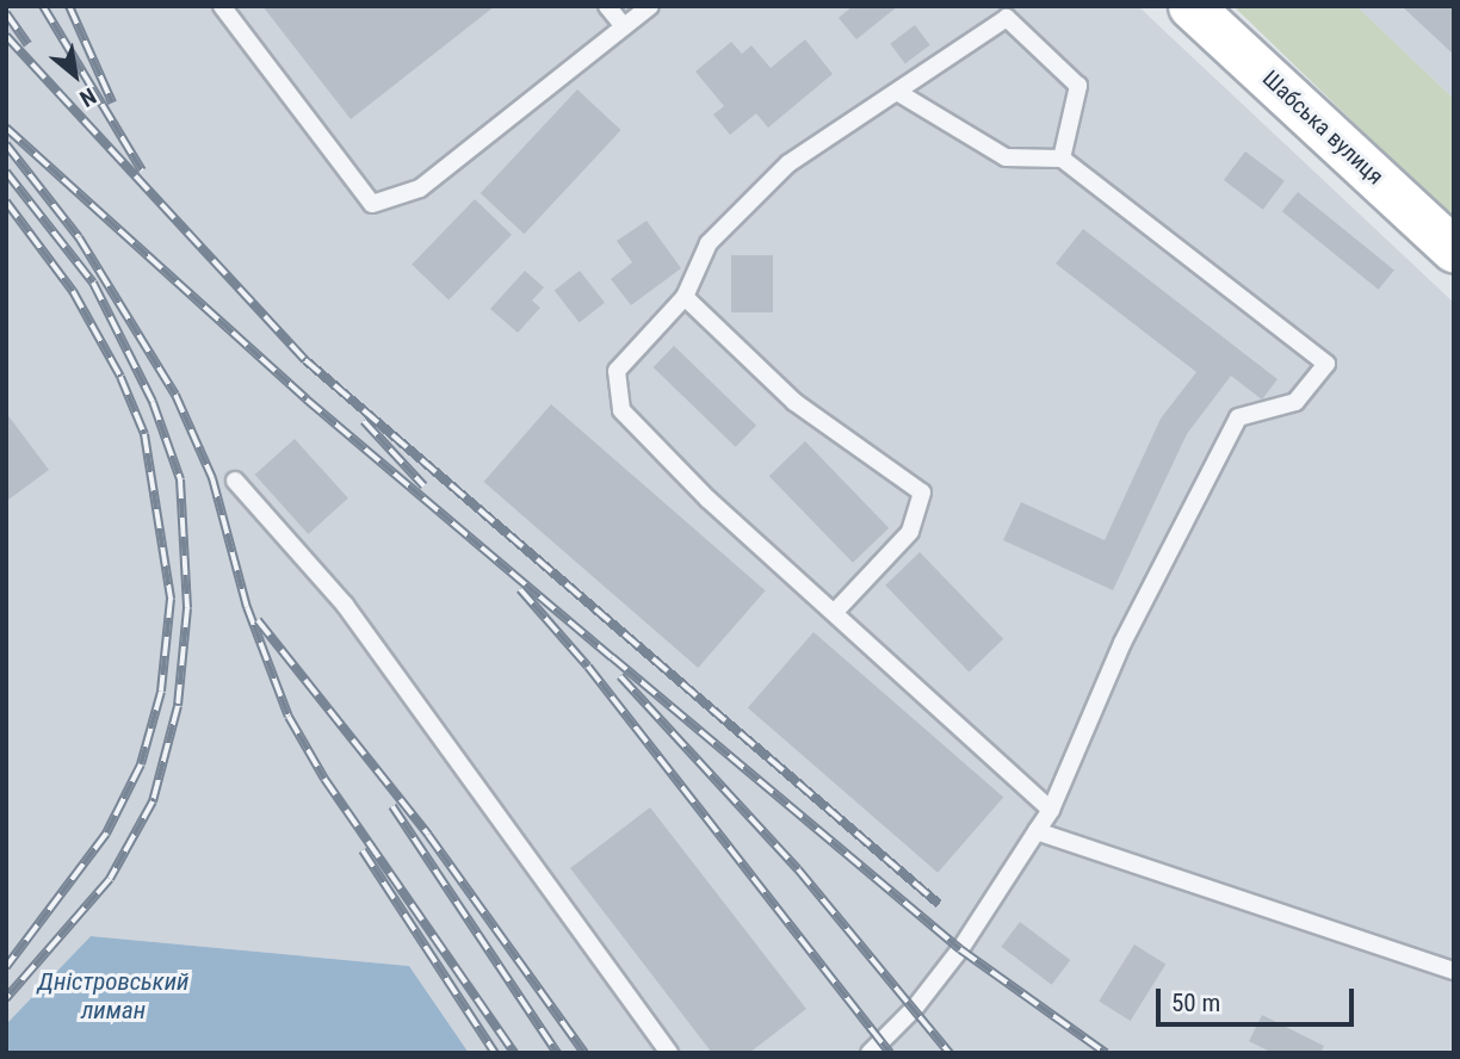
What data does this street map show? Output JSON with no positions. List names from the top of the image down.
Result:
{
  "streets": {
    "street": ["Шабська вулиця"]
  },
  "water": ["Дністровський лиман"],
  "scale_bar": "50 m",
  "north": "bottom right"
}
